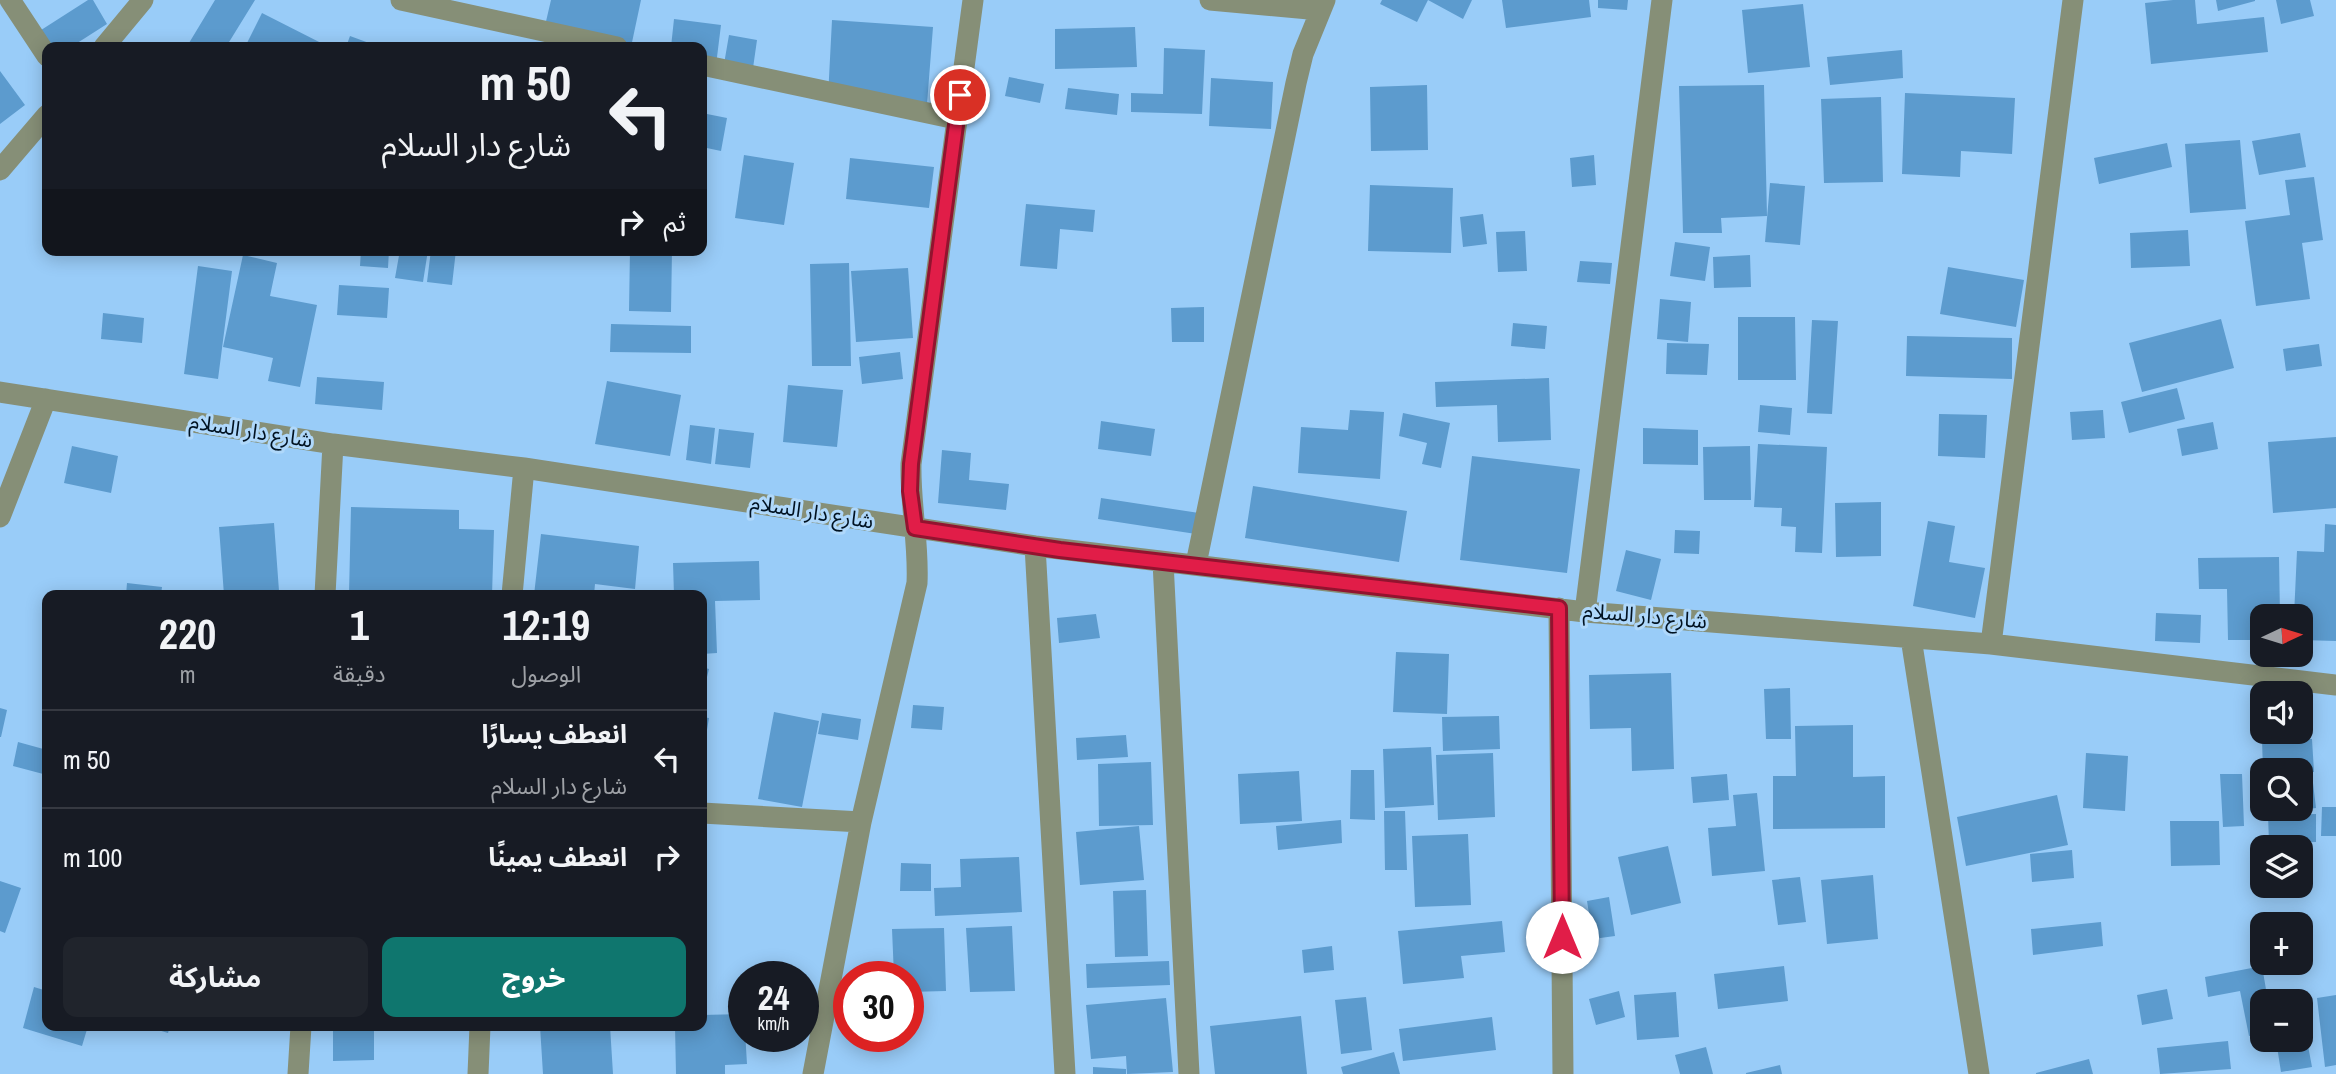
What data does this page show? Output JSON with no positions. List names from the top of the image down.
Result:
{
  "streets": {
    "street": ["شارع دار السلام"]
  },
  "north": "right",
  "page": {
    "turn": ["50 m", "شارع دار السلام"],
    "then": "ثم",
    "eta": [
      "12:19",
      "الوصول",
      "1",
      "دقيقة",
      "220",
      "m"
    ],
    "map_buttons": ["+", "−"],
    "list": [
      {
        "name": "انعطف يسارًا",
        "note": "شارع دار السلام",
        "value": "50 m"
      },
      {
        "name": "انعطف يمينًا",
        "value": "100 m"
      }
    ],
    "buttons": ["خروج", "مشاركة"],
    "speed": "24 km/h",
    "limit": "30"
  }
}
